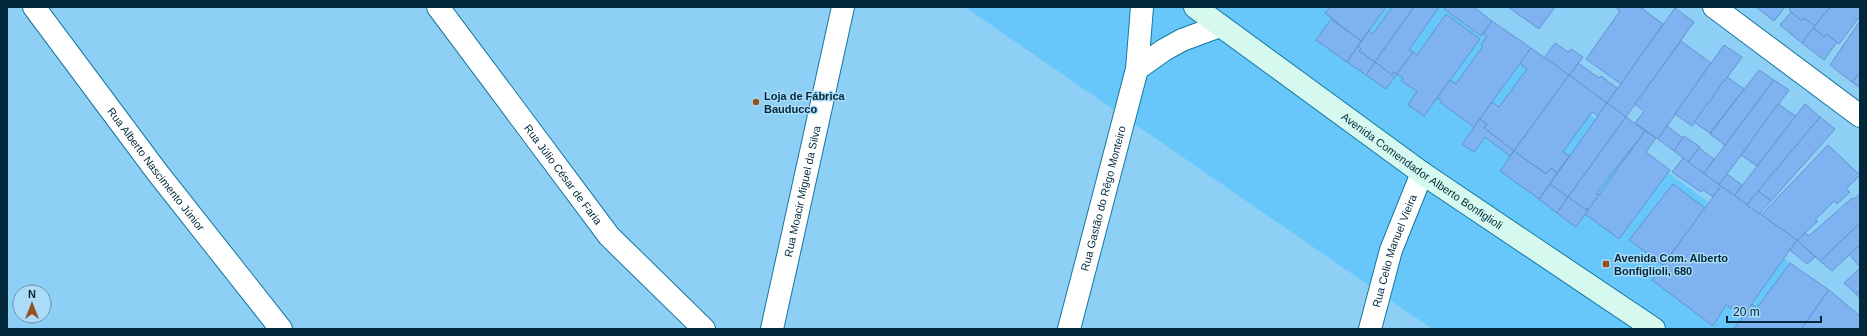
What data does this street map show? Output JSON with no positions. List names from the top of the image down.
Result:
{
  "streets": {
    "main road": ["Avenida Comendador Alberto Bonfiglioli"],
    "street": [
      "Rua Alberto Nascimento Júnior",
      "Rua Júlio César de Faria",
      "Rua Moacir Miguel da Silva",
      "Rua Gastão do Rêgo Monteiro",
      "Rua Celio Manuel Vieira"
    ]
  },
  "crossings": [
    ["Avenida Comendador Alberto Bonfiglioli", "Rua Celio Manuel Vieira"]
  ],
  "places": {
    "other": ["Loja de Fábrica Bauducco"],
    "transit": ["Avenida Com. Alberto Bonfiglioli, 680"]
  },
  "scale_bar": "20 m",
  "north": "top"
}
